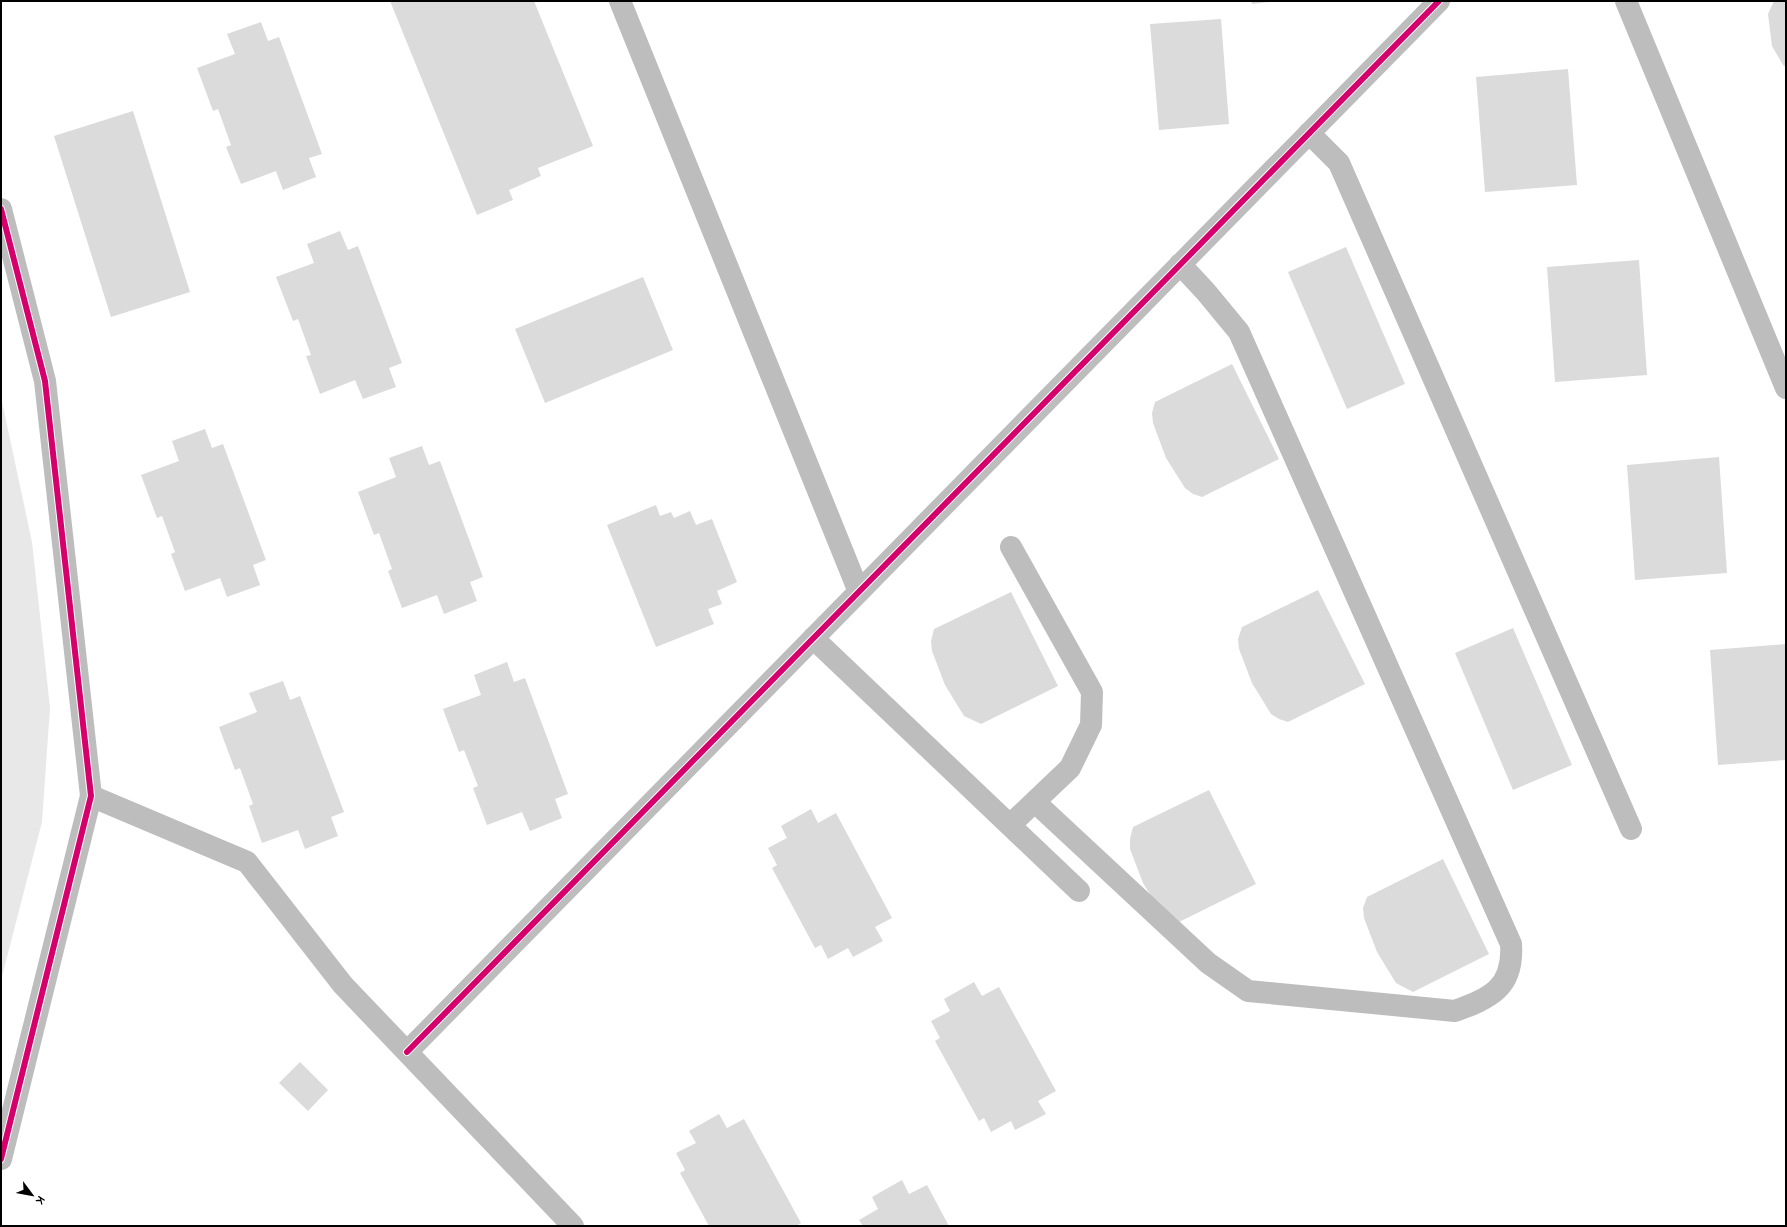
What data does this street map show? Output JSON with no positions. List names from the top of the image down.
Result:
{
  "north": "bottom right"
}
